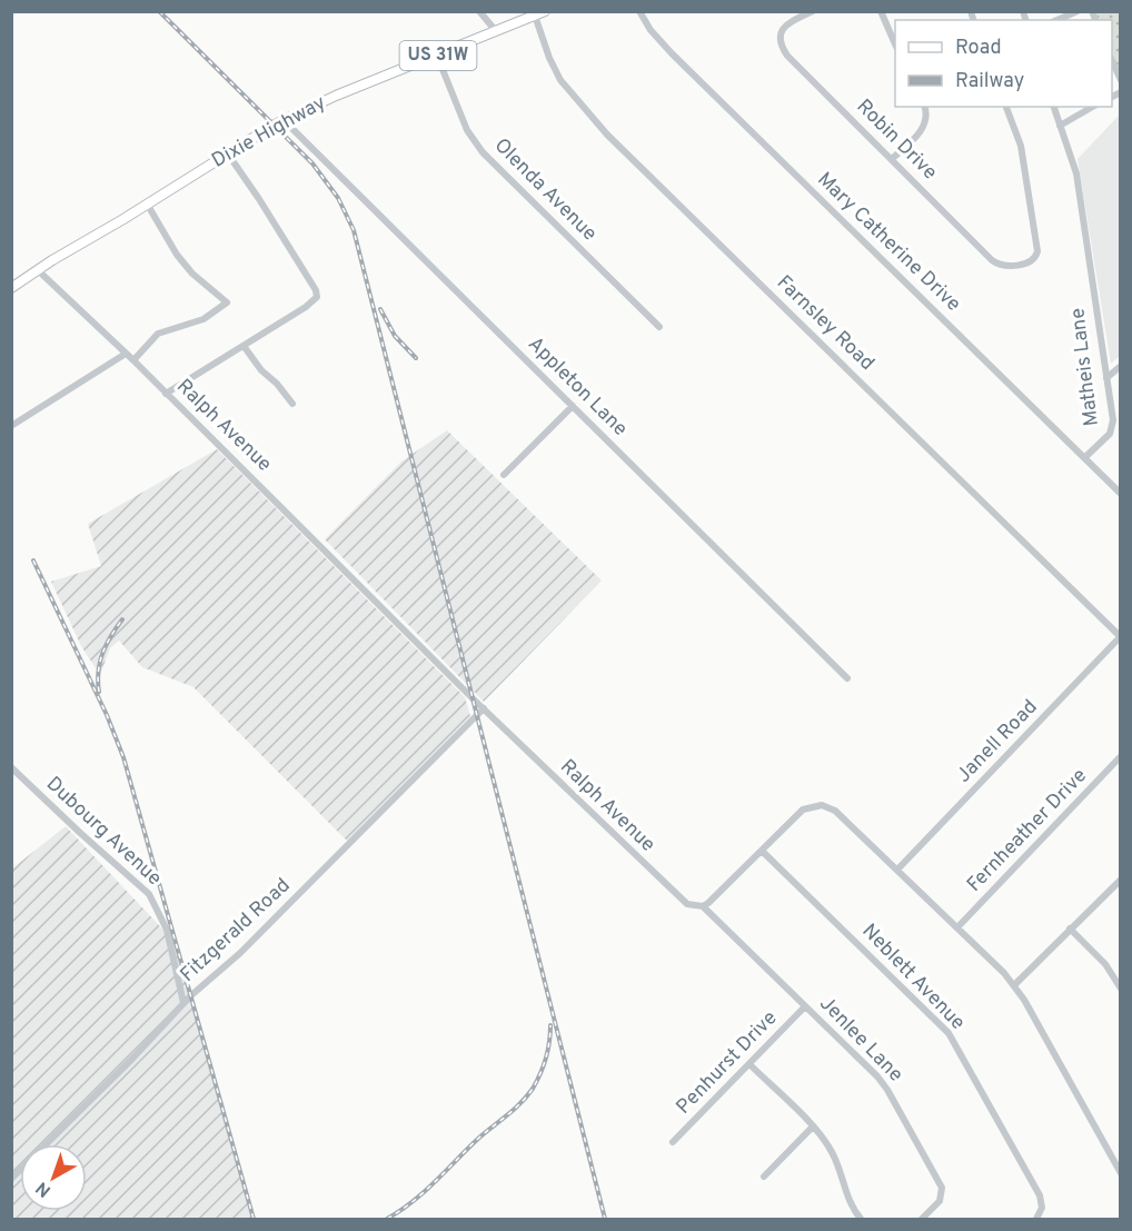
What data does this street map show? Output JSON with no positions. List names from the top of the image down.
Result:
{
  "streets": {
    "main road": ["US 31W", "Dixie Highway"],
    "street": [
      "Robin Drive",
      "Olenda Avenue",
      "Mary Catherine Drive",
      "Farnsley Road",
      "Matheis Lane",
      "Appleton Lane",
      "Ralph Avenue",
      "Janell Road",
      "Fernheather Drive",
      "Dubourg Avenue",
      "Fitzgerald Road",
      "Neblett Avenue",
      "Jenlee Lane",
      "Penhurst Drive"
    ]
  },
  "crossings": [
    ["Dixie Highway", "Olenda Avenue"],
    ["Dixie Highway", "Farnsley Road"],
    ["Dixie Highway", "Appleton Lane"],
    ["Dixie Highway", "Ralph Avenue"],
    ["Mary Catherine Drive", "Matheis Lane"],
    ["Farnsley Road", "Janell Road"],
    ["Ralph Avenue", "Fitzgerald Road"],
    ["Ralph Avenue", "Jenlee Lane"],
    ["Dubourg Avenue", "Fitzgerald Road"],
    ["Jenlee Lane", "Penhurst Drive"]
  ],
  "legend": ["Road", "Railway"],
  "north": "bottom left"
}
